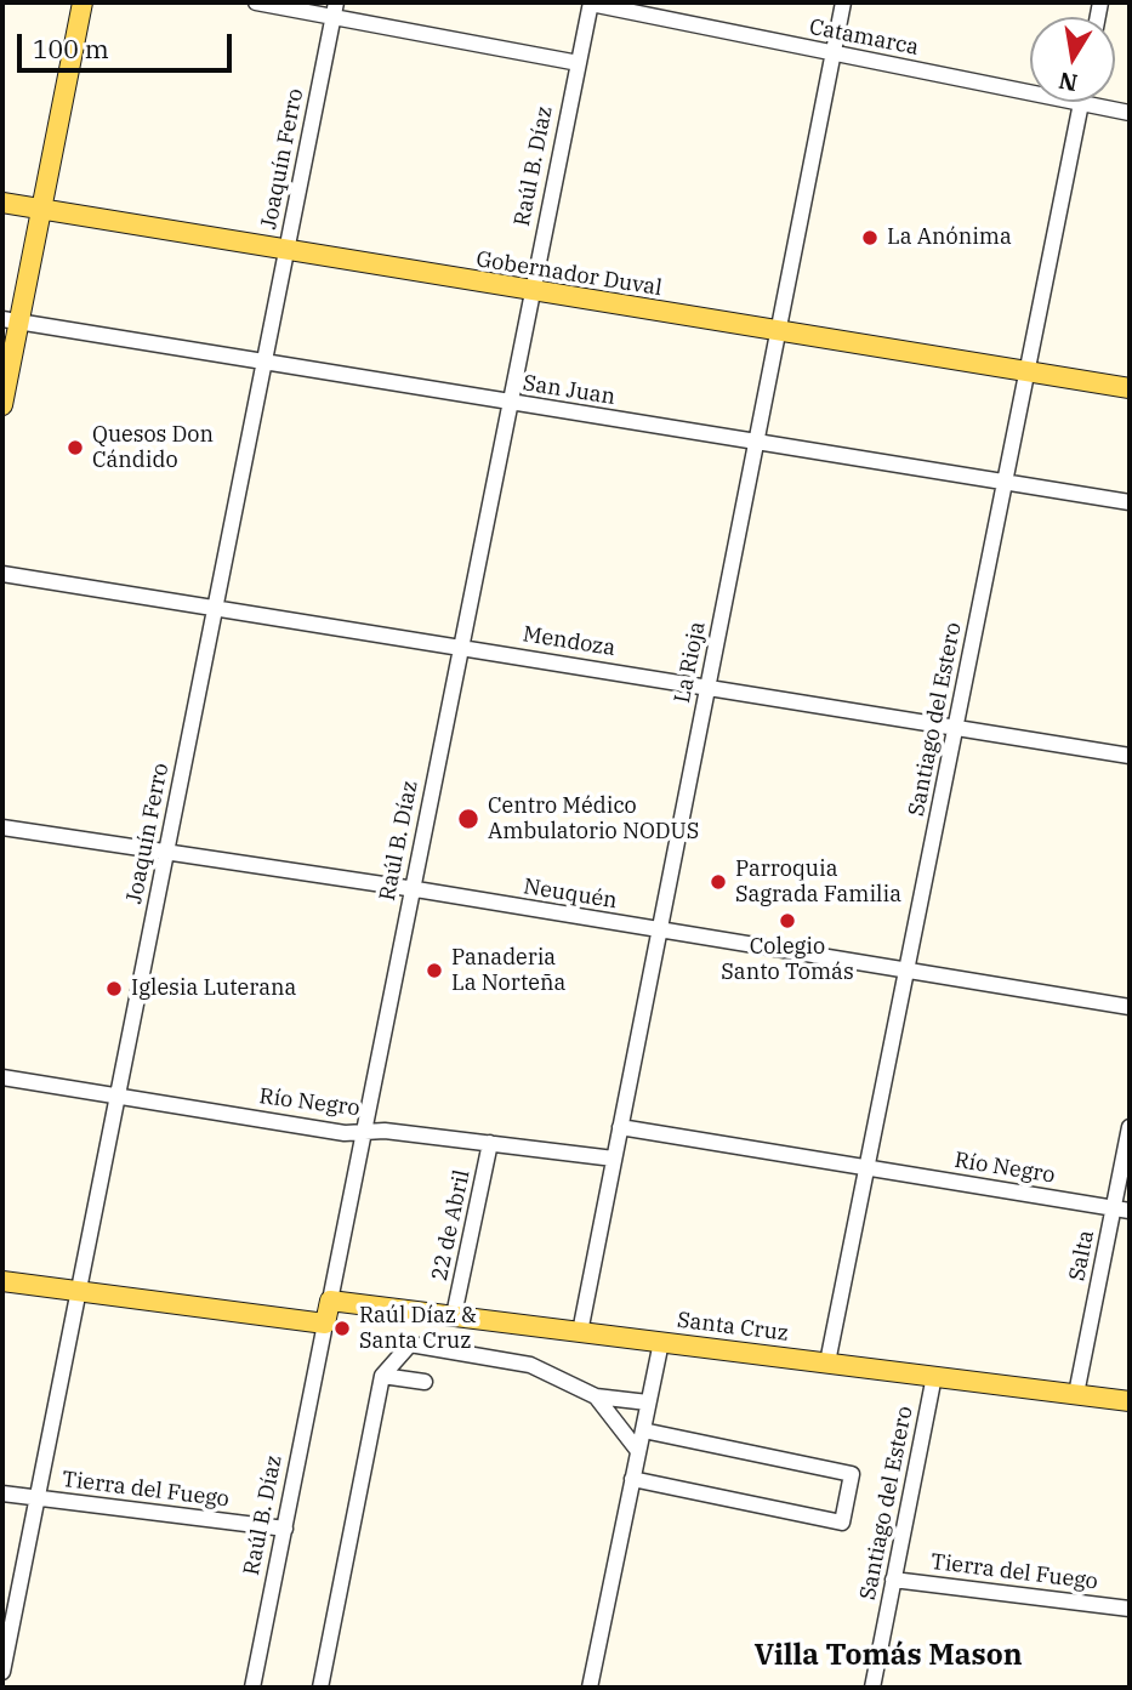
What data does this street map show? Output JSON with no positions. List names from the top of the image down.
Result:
{
  "streets": {
    "main road": ["Raúl B. Díaz", "Gobernador Duval", "Santa Cruz"],
    "street": [
      "Catamarca",
      "Joaquín Ferro",
      "San Juan",
      "Mendoza",
      "La Rioja",
      "Santiago del Estero",
      "Neuquén",
      "Río Negro",
      "22 de Abril",
      "Salta",
      "Tierra del Fuego"
    ]
  },
  "crossings": [
    ["Catamarca", "Raúl B. Díaz"],
    ["Catamarca", "La Rioja"],
    ["Catamarca", "Santiago del Estero"],
    ["Joaquín Ferro", "Gobernador Duval"],
    ["Joaquín Ferro", "San Juan"],
    ["Joaquín Ferro", "Mendoza"],
    ["Joaquín Ferro", "Neuquén"],
    ["Joaquín Ferro", "Río Negro"],
    ["Joaquín Ferro", "Tierra del Fuego"],
    ["Raúl B. Díaz", "Gobernador Duval"],
    ["Raúl B. Díaz", "San Juan"],
    ["Raúl B. Díaz", "Mendoza"],
    ["Raúl B. Díaz", "Neuquén"],
    ["Raúl B. Díaz", "Río Negro"],
    ["Raúl B. Díaz", "Santa Cruz"],
    ["Raúl B. Díaz", "Tierra del Fuego"],
    ["Gobernador Duval", "La Rioja"],
    ["Gobernador Duval", "Santiago del Estero"],
    ["San Juan", "La Rioja"],
    ["San Juan", "Santiago del Estero"],
    ["Mendoza", "La Rioja"],
    ["Mendoza", "Santiago del Estero"],
    ["La Rioja", "Neuquén"],
    ["La Rioja", "Río Negro"],
    ["La Rioja", "Santa Cruz"],
    ["Santiago del Estero", "Neuquén"],
    ["Santiago del Estero", "Río Negro"],
    ["Santiago del Estero", "Santa Cruz"],
    ["Santiago del Estero", "Tierra del Fuego"],
    ["Río Negro", "22 de Abril"],
    ["Río Negro", "Salta"],
    ["22 de Abril", "Santa Cruz"],
    ["Salta", "Santa Cruz"]
  ],
  "districts": ["Villa Tomás Mason"],
  "places": [
    "La Anónima",
    "Quesos Don Cándido",
    "Centro Médico Ambulatorio NODUS",
    "Parroquia Sagrada Familia",
    "Colegio Santo Tomás",
    "Panaderia La Norteña",
    "Iglesia Luterana",
    "Raúl Díaz & Santa Cruz"
  ],
  "scale_bar": "100 m",
  "north": "bottom"
}
